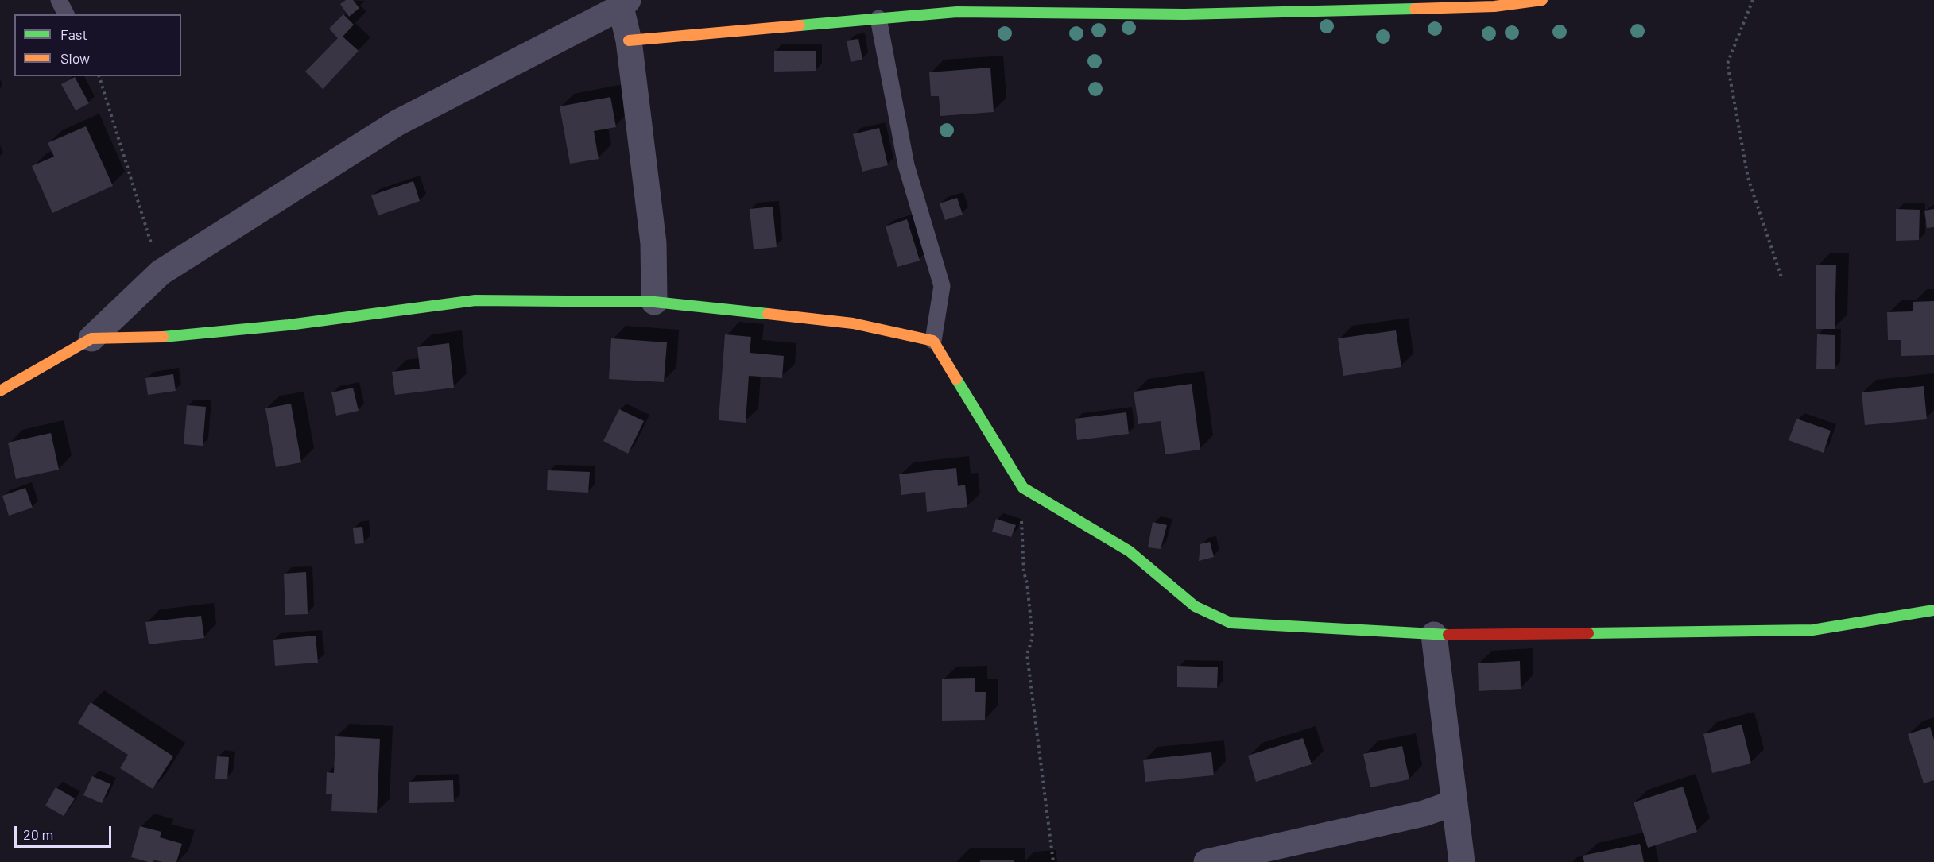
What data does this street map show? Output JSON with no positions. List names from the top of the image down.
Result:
{
  "legend": ["Fast", "Slow"],
  "scale_bar": "20 m"
}
